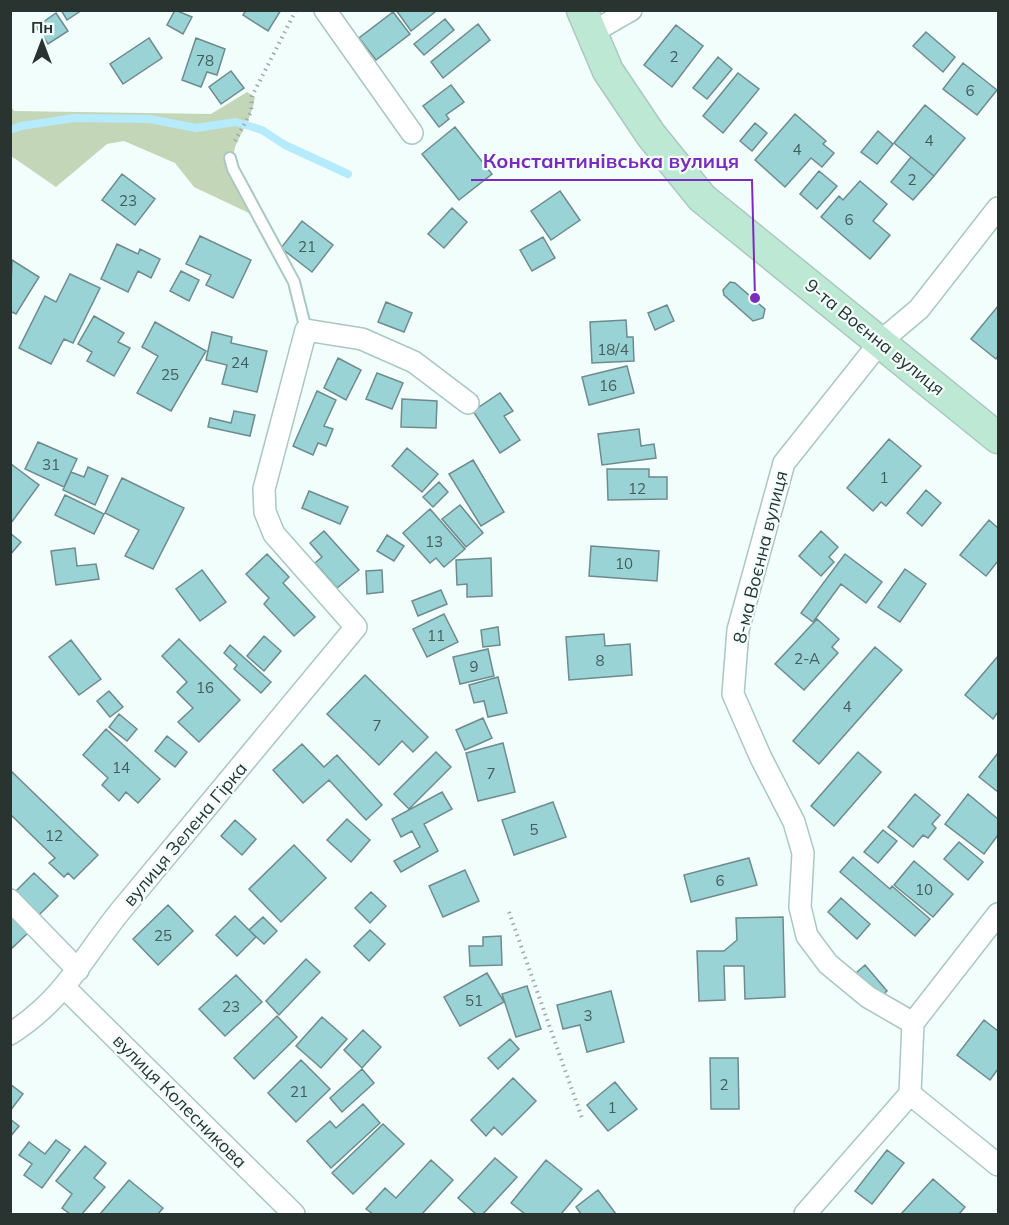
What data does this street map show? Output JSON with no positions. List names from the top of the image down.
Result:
{
  "streets": {
    "street": [
      "9-та Воєнна вулиця",
      "8-ма Воєнна вулиця",
      "вулиця Зелена Гірка",
      "вулиця Колесникова"
    ]
  },
  "crossings": [
    ["9-та Воєнна вулиця", "8-ма Воєнна вулиця"],
    ["вулиця Зелена Гірка", "вулиця Колесникова"]
  ],
  "places": ["Константинівська вулиця"],
  "house_numbers": [
    "2",
    "78",
    "6",
    "4",
    "4",
    "2",
    "23",
    "6",
    "21",
    "18/4",
    "24",
    "25",
    "16",
    "31",
    "1",
    "12",
    "13",
    "10",
    "11",
    "2-А",
    "8",
    "9",
    "16",
    "4",
    "7",
    "14",
    "7",
    "5",
    "12",
    "6",
    "10",
    "25",
    "51",
    "23",
    "3",
    "2",
    "21",
    "1"
  ],
  "north": "top"
}
